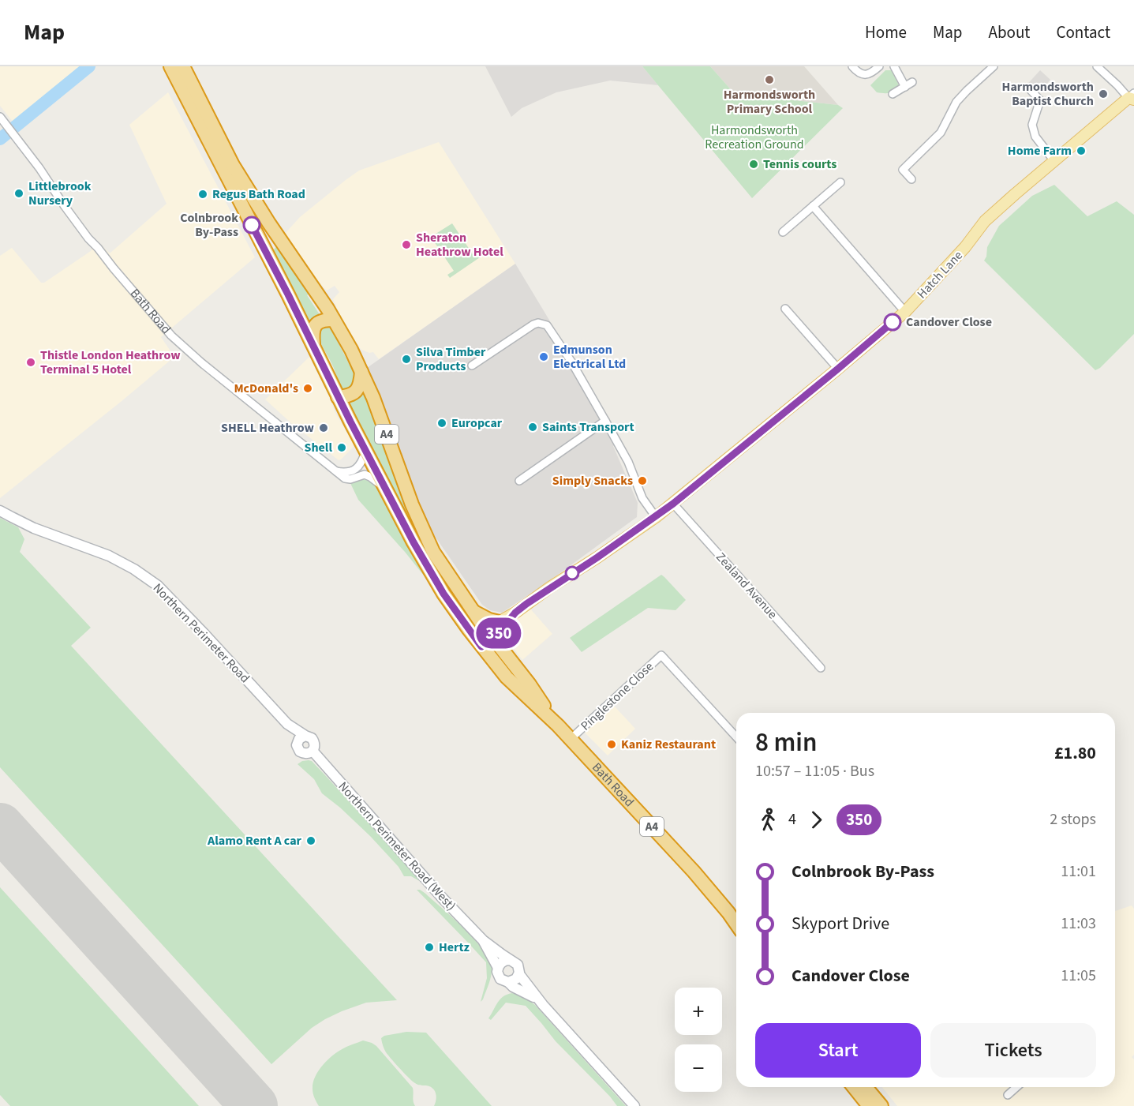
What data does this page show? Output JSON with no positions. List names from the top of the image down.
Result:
{
  "streets": {
    "highway": ["Bath Road", "A4"],
    "main road": ["Hatch Lane"],
    "street": [
      "Zealand Avenue",
      "Northern Perimeter Road",
      "Pinglestone Close",
      "Northern Perimeter Road (West)"
    ]
  },
  "crossings": [
    ["Hatch Lane", "A4"],
    ["Hatch Lane", "Zealand Avenue"],
    ["Bath Road", "A4"],
    ["Bath Road", "Pinglestone Close"],
    ["Northern Perimeter Road", "Northern Perimeter Road (West)"]
  ],
  "parks": ["Harmondsworth Recreation Ground"],
  "places": [
    "Harmondsworth Primary School",
    "Harmondsworth Baptist Church",
    "Home Farm",
    "Tennis courts",
    "Littlebrook Nursery",
    "Regus Bath Road",
    "Colnbrook By-Pass",
    "Sheraton Heathrow Hotel",
    "Candover Close",
    "Edmunson Electrical Ltd",
    "Silva Timber Products",
    "Thistle London Heathrow Terminal 5 Hotel",
    "McDonald's",
    "Europcar",
    "Saints Transport",
    "SHELL Heathrow",
    "Shell",
    "Simply Snacks",
    "Kaniz Restaurant",
    "Alamo Rent A car",
    "Hertz"
  ],
  "lines": ["bus line 350"],
  "page": {
    "header": "Map",
    "nav": [
      "Home",
      "Map",
      "About",
      "Contact"
    ],
    "on_map": "350",
    "heading": ["8 min", "10:57 – 11:05 · Bus", "£1.80"],
    "legs": ["4", "350", "2 stops"],
    "list": [
      {
        "name": "Colnbrook By-Pass",
        "value": "11:01"
      },
      {
        "name": "Skyport Drive",
        "value": "11:03"
      },
      {
        "name": "Candover Close",
        "value": "11:05"
      }
    ],
    "map_buttons": ["+", "−"],
    "buttons": ["Start", "Tickets"]
  }
}
